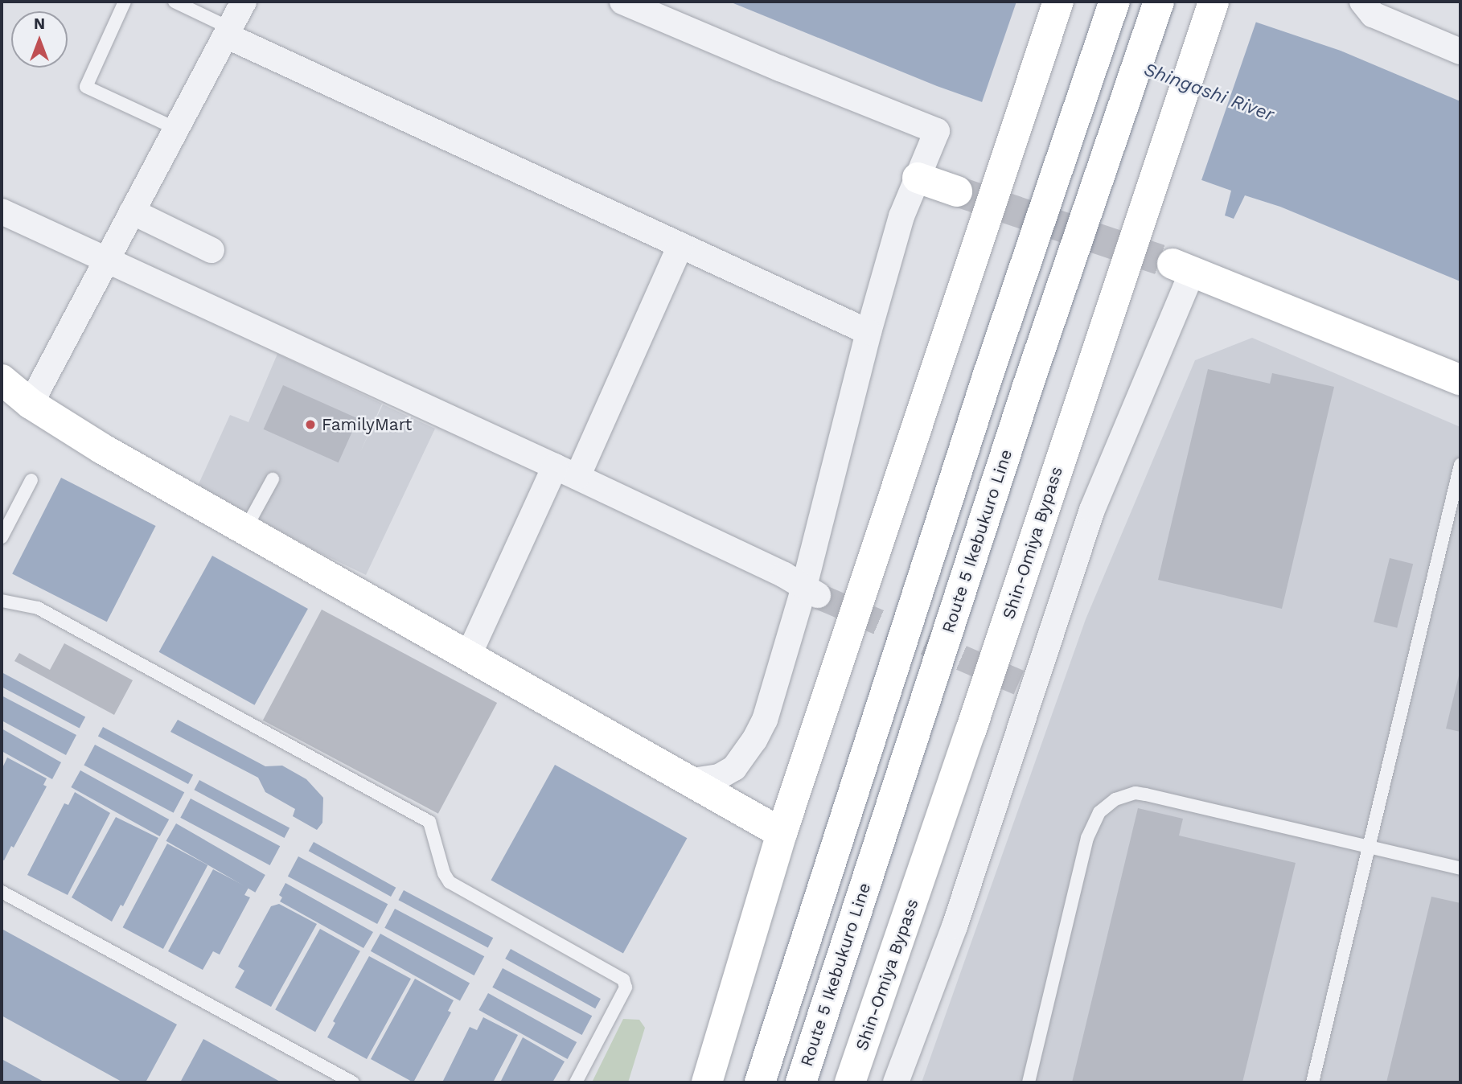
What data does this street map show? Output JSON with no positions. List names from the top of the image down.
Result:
{
  "streets": {
    "main road": ["Route 5 Ikebukuro Line", "Shin-Omiya Bypass"]
  },
  "water": ["Shingashi River"],
  "places": ["FamilyMart"],
  "north": "top"
}
